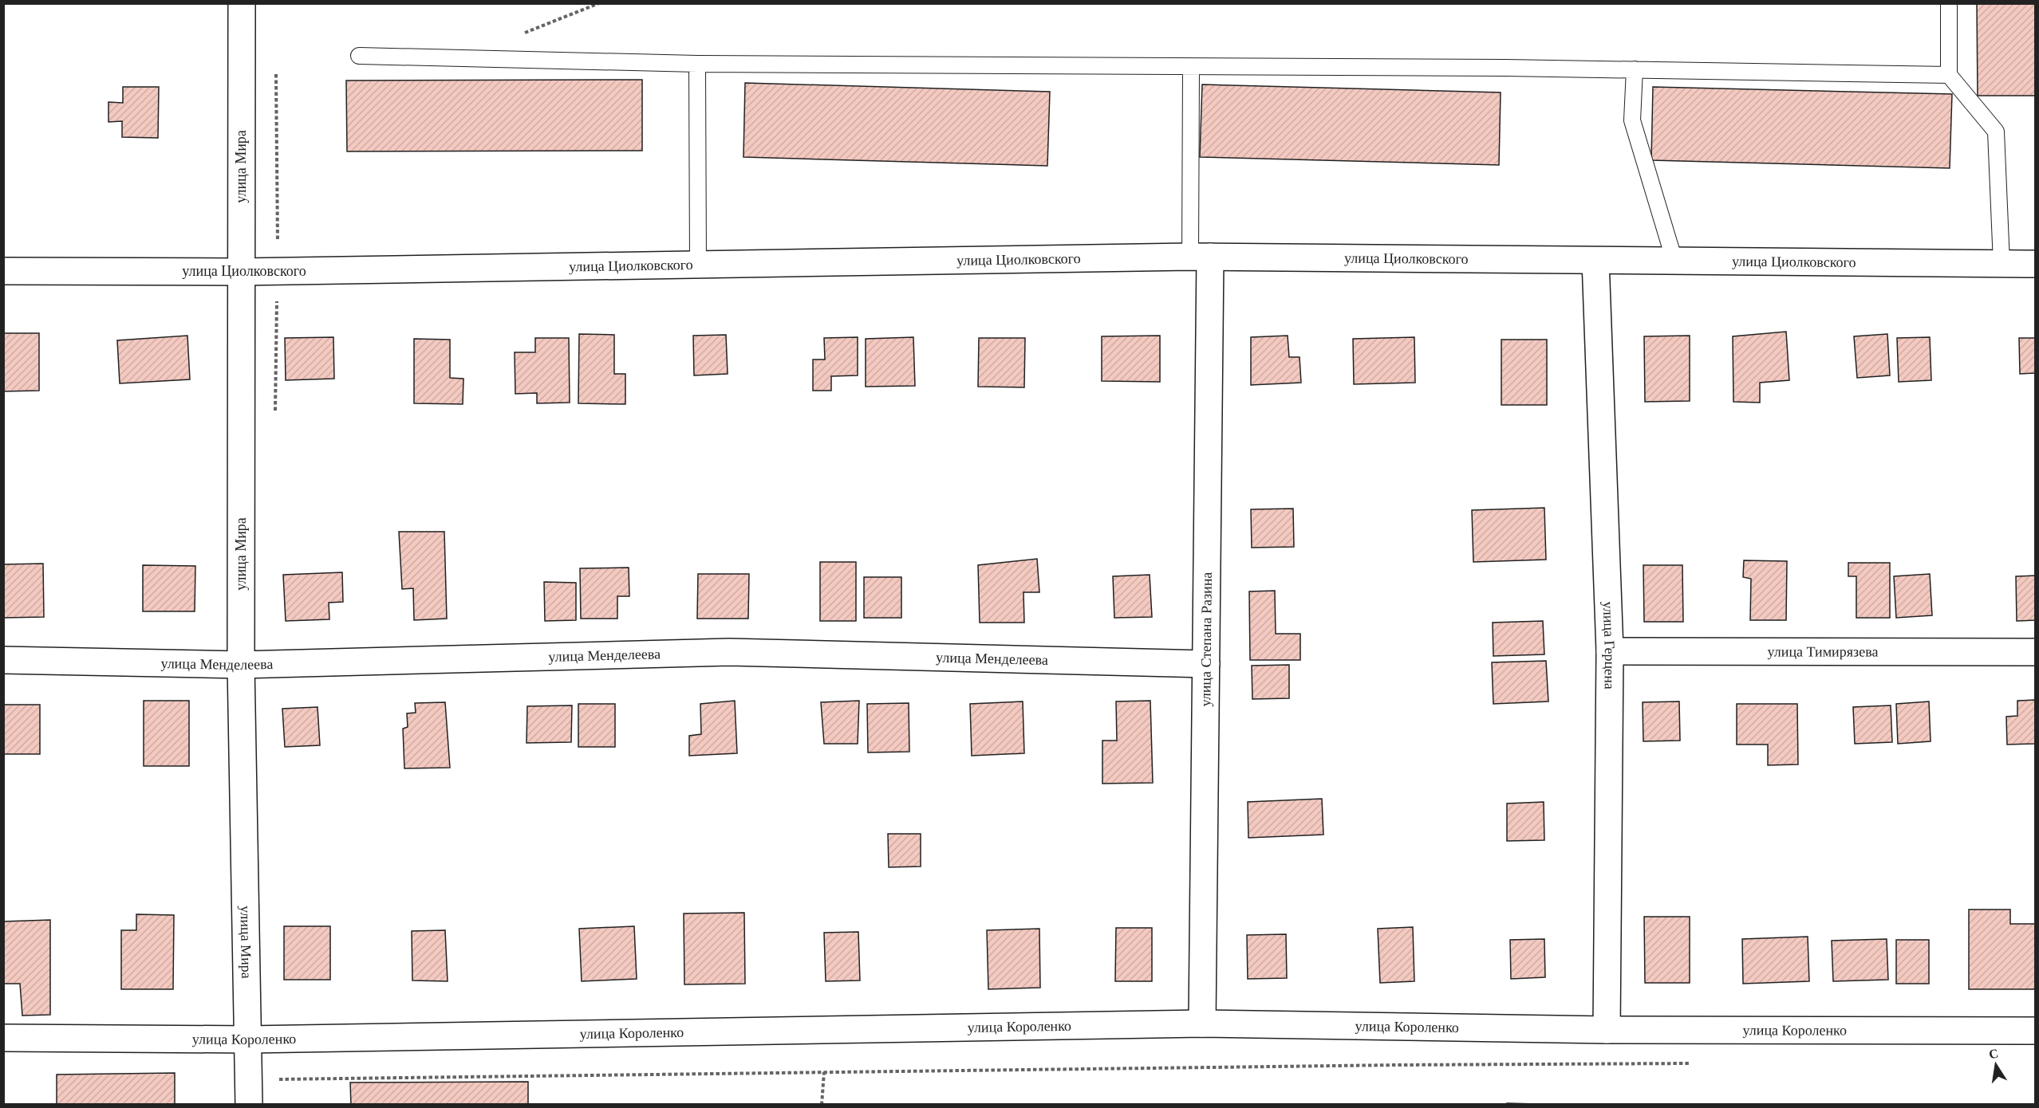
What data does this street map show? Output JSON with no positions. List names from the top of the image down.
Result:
{
  "streets": {
    "street": [
      "улица Мира",
      "улица Циолковского",
      "улица Степана Разина",
      "улица Герцена",
      "улица Тимирязева",
      "улица Менделеева",
      "улица Короленко"
    ]
  },
  "crossings": [
    ["улица Мира", "улица Циолковского"],
    ["улица Мира", "улица Менделеева"],
    ["улица Мира", "улица Короленко"],
    ["улица Циолковского", "улица Степана Разина"],
    ["улица Циолковского", "улица Герцена"],
    ["улица Степана Разина", "улица Менделеева"],
    ["улица Степана Разина", "улица Короленко"],
    ["улица Герцена", "улица Тимирязева"],
    ["улица Герцена", "улица Короленко"]
  ],
  "north": "top"
}
